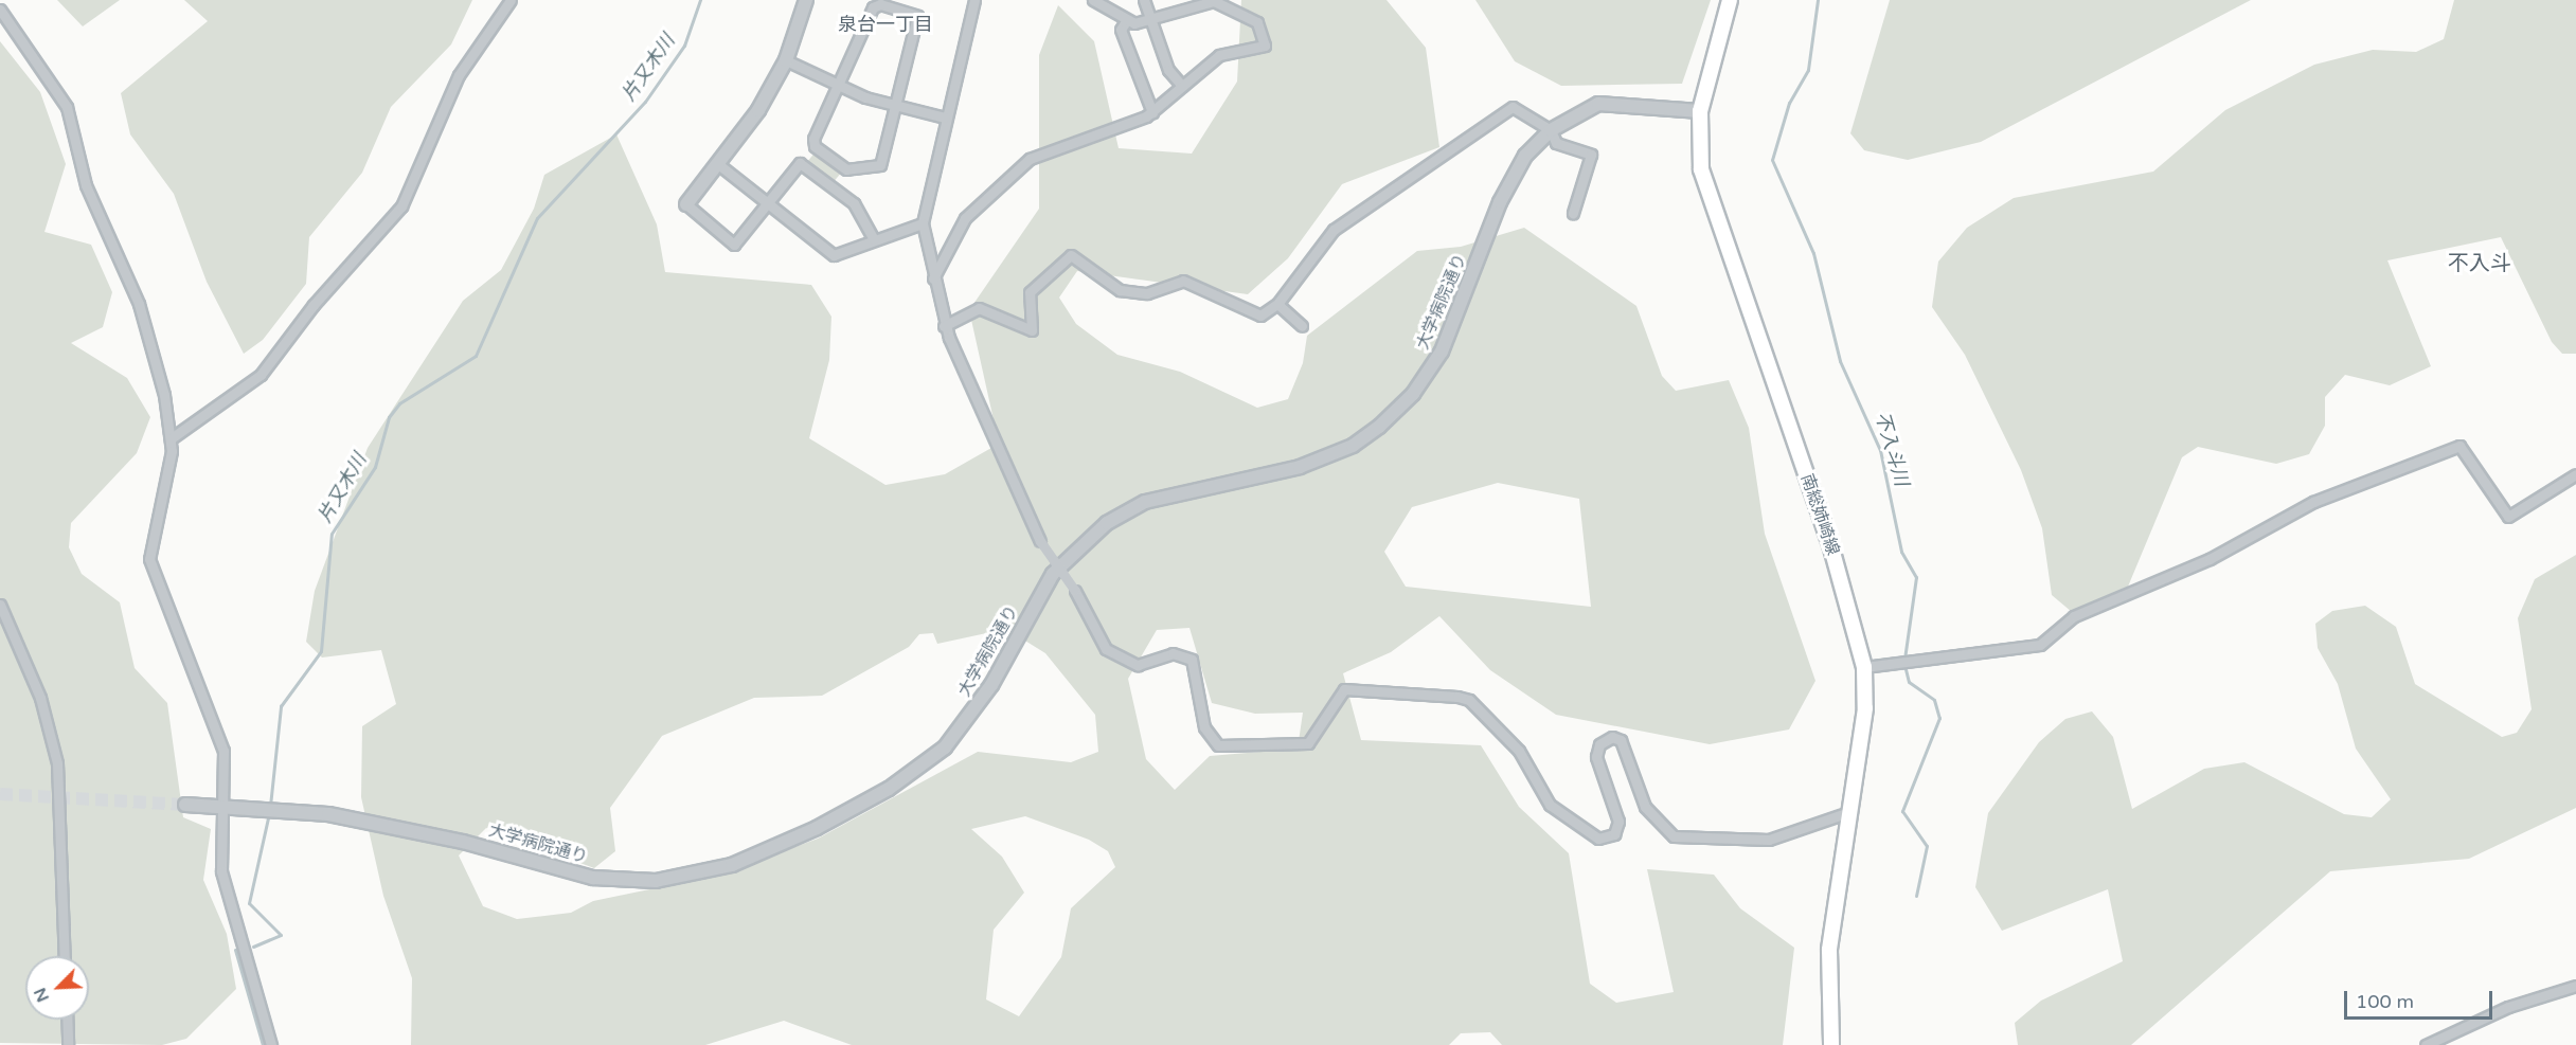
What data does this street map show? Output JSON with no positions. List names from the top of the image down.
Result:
{
  "streets": {
    "main road": ["南総姉崎線"],
    "street": ["大学病院通り"]
  },
  "crossings": [
    ["大学病院通り", "南総姉崎線"]
  ],
  "districts": ["泉台一丁目", "不入斗"],
  "water": ["片又木川", "不入斗川"],
  "scale_bar": "100 m",
  "north": "bottom left"
}
